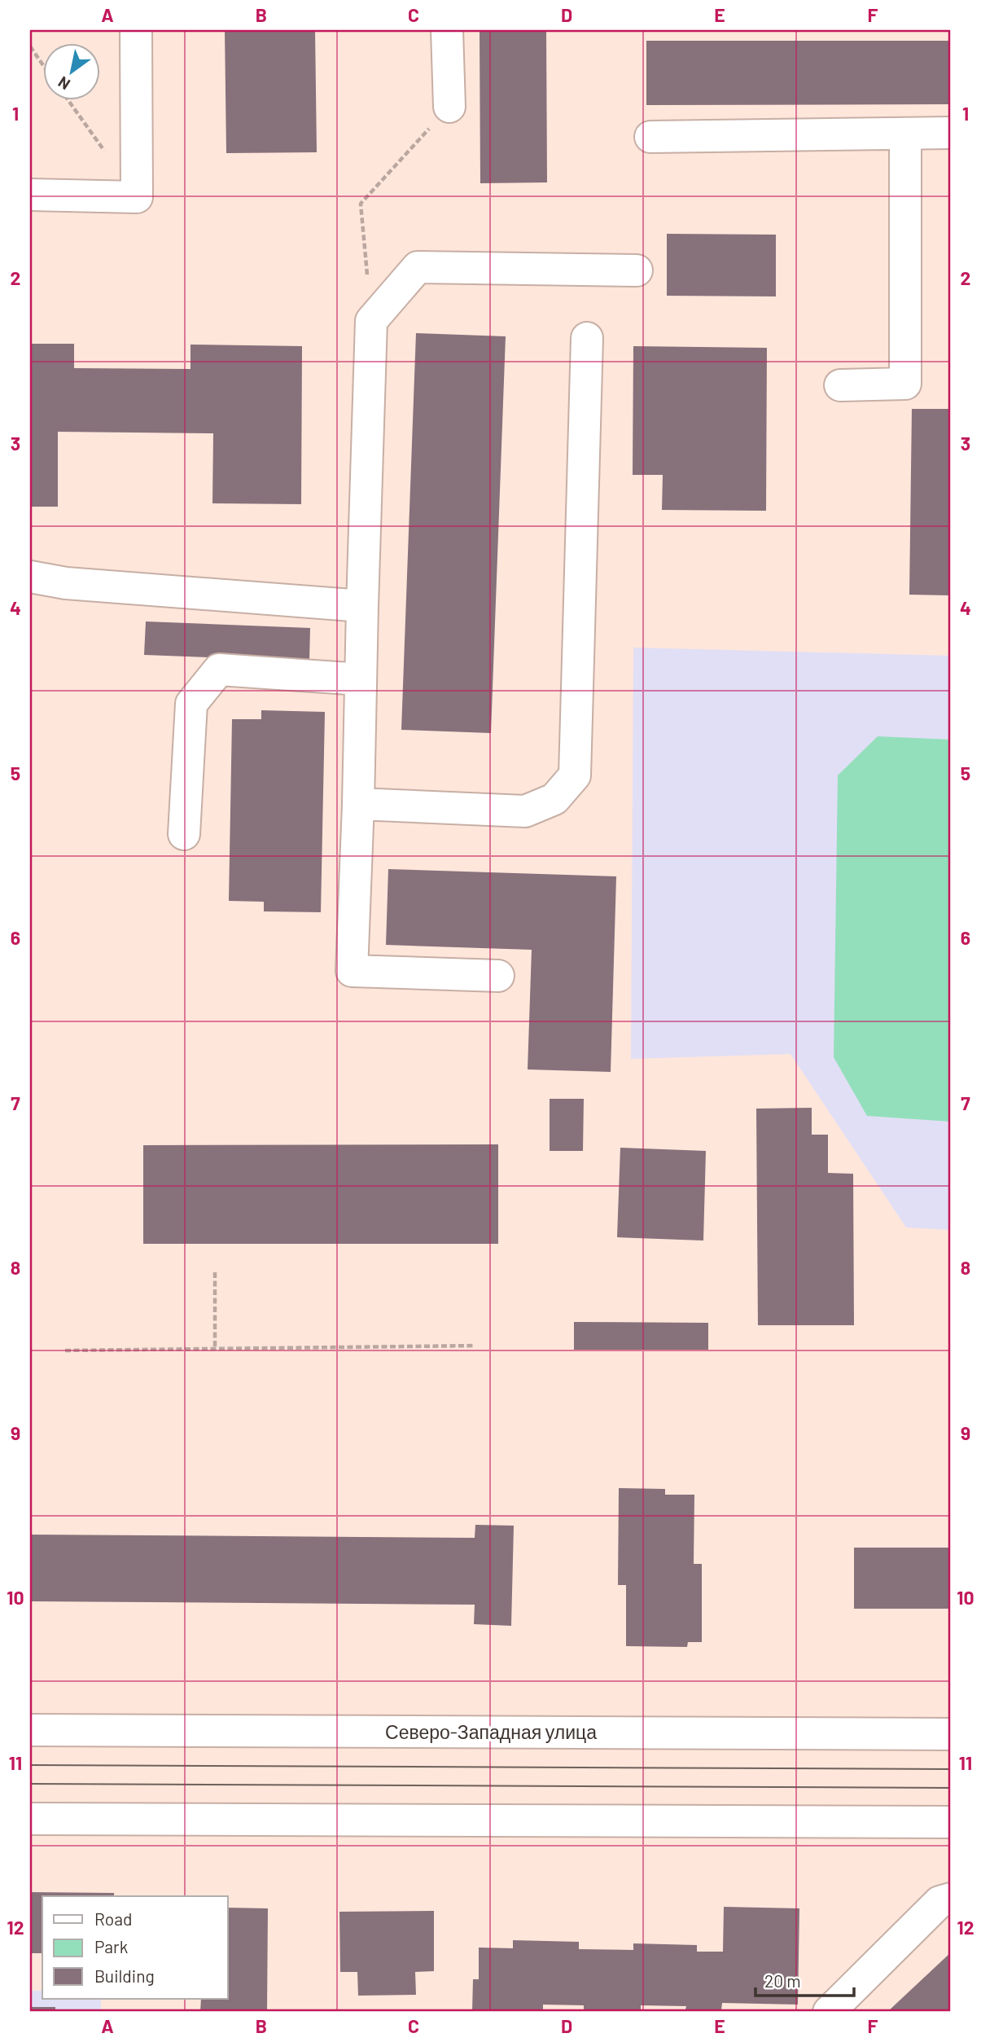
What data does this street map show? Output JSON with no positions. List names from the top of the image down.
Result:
{
  "streets": {
    "main road": ["Северо-Западная улица"]
  },
  "legend": ["Road", "Park", "Building"],
  "scale_bar": "20 m",
  "north": "bottom left",
  "grid": {
    "columns": [
      "A",
      "B",
      "C",
      "D",
      "E",
      "F"
    ],
    "rows": [
      "1",
      "2",
      "3",
      "4",
      "5",
      "6",
      "7",
      "8",
      "9",
      "10",
      "11",
      "12"
    ]
  }
}
